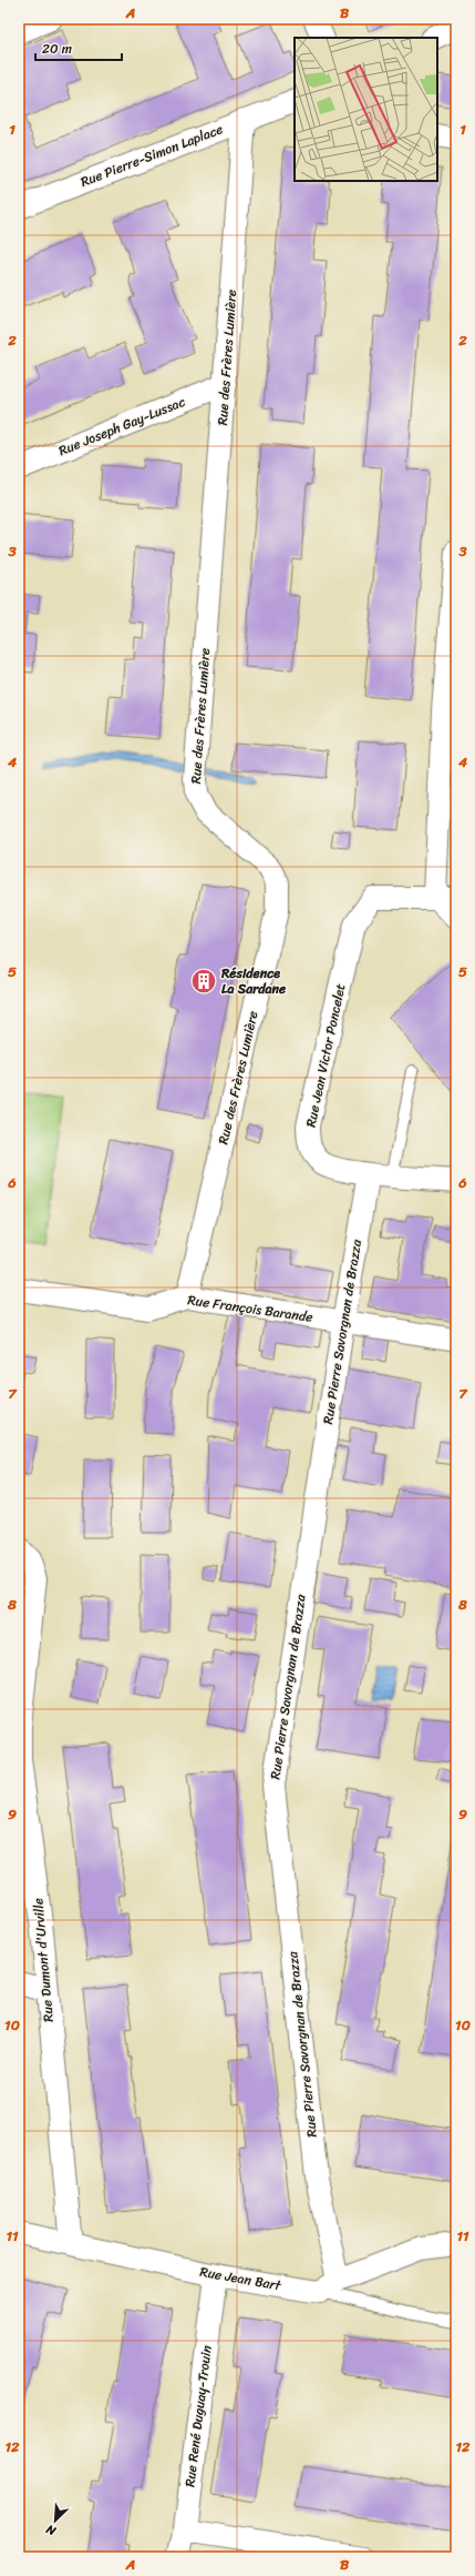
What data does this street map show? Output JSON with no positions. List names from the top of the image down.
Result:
{
  "streets": {
    "street": [
      "Rue Pierre-Simon Laplace",
      "Rue des Frères Lumière",
      "Rue Joseph Gay-Lussac",
      "Rue Jean Victor Poncelet",
      "Rue François Barande",
      "Rue Pierre Savorgnan de Brazza",
      "Rue Dumont d'Urville",
      "Rue Jean Bart",
      "Rue René Duguay-Trouin"
    ]
  },
  "crossings": [
    ["Rue Pierre-Simon Laplace", "Rue des Frères Lumière"],
    ["Rue des Frères Lumière", "Rue Joseph Gay-Lussac"],
    ["Rue des Frères Lumière", "Rue François Barande"],
    ["Rue Jean Victor Poncelet", "Rue Pierre Savorgnan de Brazza"],
    ["Rue François Barande", "Rue Pierre Savorgnan de Brazza"],
    ["Rue Pierre Savorgnan de Brazza", "Rue Jean Bart"],
    ["Rue Dumont d'Urville", "Rue Jean Bart"],
    ["Rue Jean Bart", "Rue René Duguay-Trouin"]
  ],
  "places": {
    "building": ["Résidence La Sardane"]
  },
  "scale_bar": "20 m",
  "north": "bottom left",
  "grid": {
    "columns": ["A", "B"],
    "rows": [
      "1",
      "2",
      "3",
      "4",
      "5",
      "6",
      "7",
      "8",
      "9",
      "10",
      "11",
      "12"
    ]
  }
}
